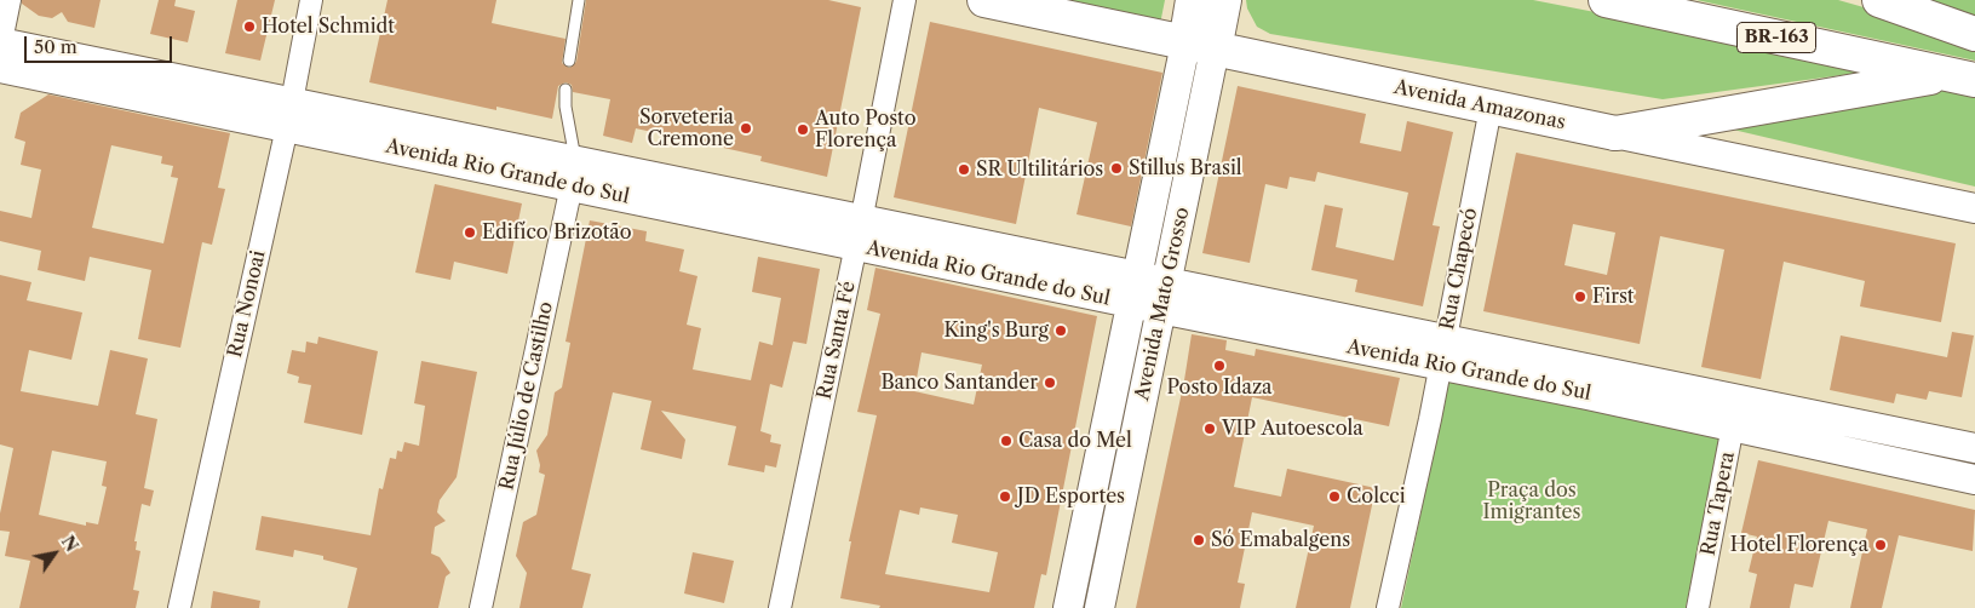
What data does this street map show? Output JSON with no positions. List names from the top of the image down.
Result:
{
  "streets": {
    "main road": ["BR-163", "Avenida Amazonas", "Avenida Mato Grosso"],
    "street": [
      "Avenida Rio Grande do Sul",
      "Rua Chapecó",
      "Rua Nonoai",
      "Rua Santa Fé",
      "Rua Júlio de Castilho",
      "Rua Tapera"
    ]
  },
  "crossings": [
    ["Avenida Amazonas", "Rua Chapecó"],
    ["Avenida Amazonas", "Avenida Mato Grosso"],
    ["Avenida Rio Grande do Sul", "Rua Chapecó"],
    ["Avenida Rio Grande do Sul", "Rua Nonoai"],
    ["Avenida Rio Grande do Sul", "Avenida Mato Grosso"],
    ["Avenida Rio Grande do Sul", "Rua Santa Fé"],
    ["Avenida Rio Grande do Sul", "Rua Júlio de Castilho"],
    ["Avenida Rio Grande do Sul", "Rua Tapera"]
  ],
  "parks": ["Praça dos Imigrantes"],
  "places": [
    "Hotel Schmidt",
    "Sorveteria Cremone",
    "Auto Posto Florença",
    "Stillus Brasil",
    "SR Ultilitários",
    "Edifíco Brizotão",
    "First",
    "King's Burg",
    "Posto Idaza",
    "Banco Santander",
    "VIP Autoescola",
    "Casa do Mel",
    "JD Esportes",
    "Colcci",
    "Só Emabalgens",
    "Hotel Florença"
  ],
  "scale_bar": "50 m",
  "north": "top right"
}
